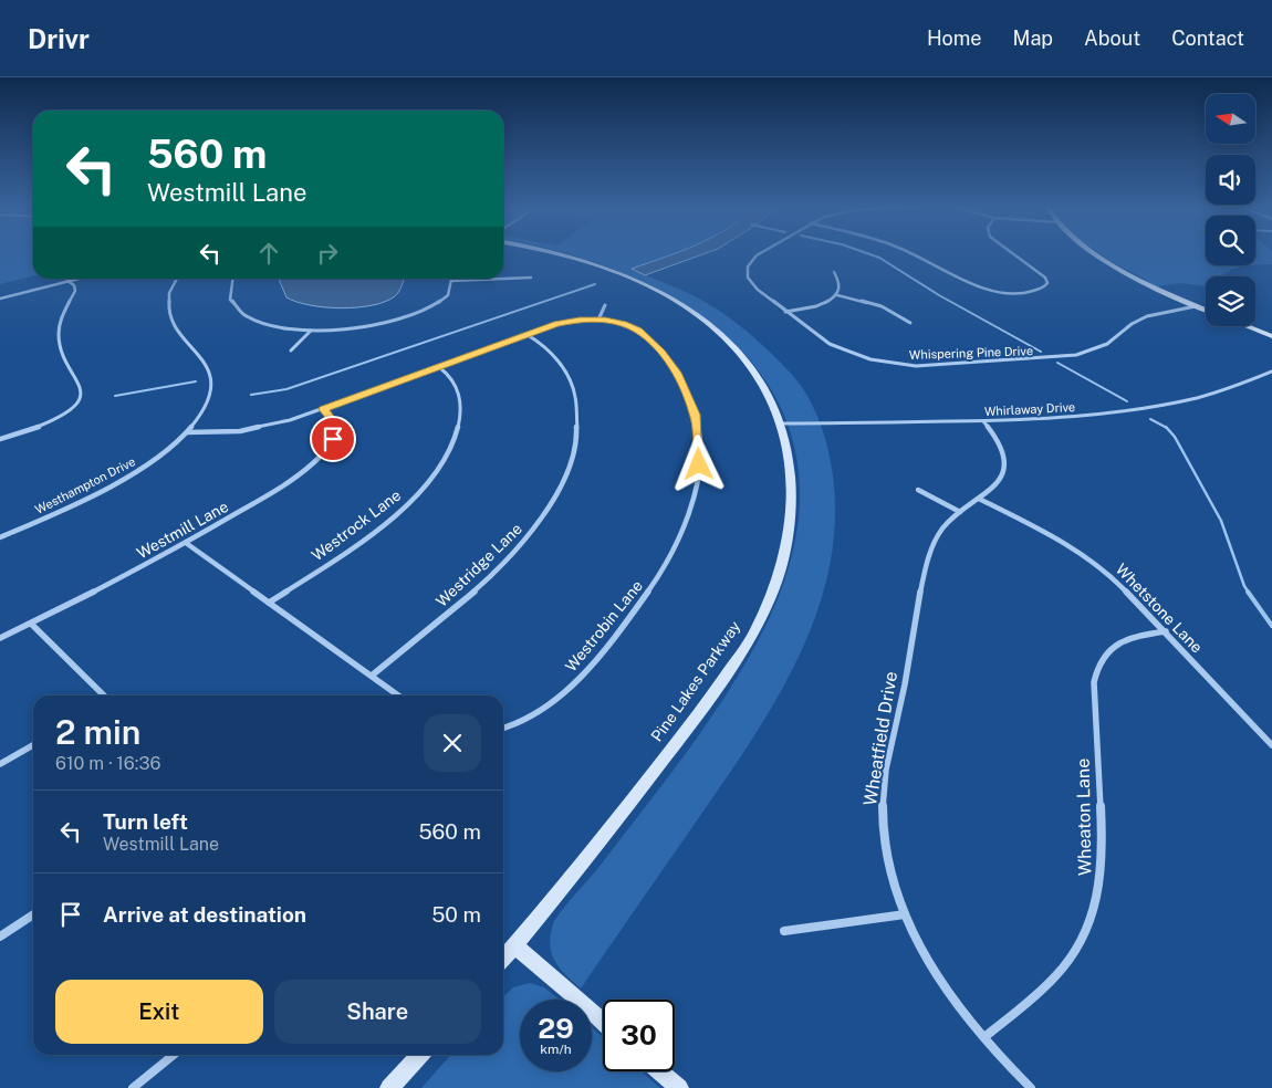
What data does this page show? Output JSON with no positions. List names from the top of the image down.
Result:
{
  "streets": {
    "street": [
      "Whispering Pine Drive",
      "Whirlaway Drive",
      "Westhampton Drive",
      "Westrock Lane",
      "Westmill Lane",
      "Westridge Lane",
      "Whetstone Lane",
      "Westrobin Lane",
      "Pine Lakes Parkway",
      "Wheatfield Drive",
      "Wheaton Lane"
    ]
  },
  "crossings": [
    ["Whirlaway Drive", "Pine Lakes Parkway"],
    ["Whirlaway Drive", "Wheatfield Drive"],
    ["Westhampton Drive", "Westrobin Lane"],
    ["Westrock Lane", "Westrobin Lane"],
    ["Westmill Lane", "Westrobin Lane"],
    ["Westridge Lane", "Westrobin Lane"],
    ["Whetstone Lane", "Wheatfield Drive"],
    ["Whetstone Lane", "Wheaton Lane"],
    ["Wheatfield Drive", "Wheaton Lane"]
  ],
  "north": "left",
  "page": {
    "header": "Drivr",
    "nav": [
      "Home",
      "Map",
      "About",
      "Contact"
    ],
    "turn": ["560 m", "Westmill Lane"],
    "heading": ["2 min", "610 m · 16:36"],
    "list": [
      {
        "name": "Turn left",
        "note": "Westmill Lane",
        "value": "560 m"
      },
      {
        "name": "Arrive at destination",
        "value": "50 m"
      }
    ],
    "buttons": ["Exit", "Share"],
    "speed": "29 km/h",
    "limit": "30"
  }
}
